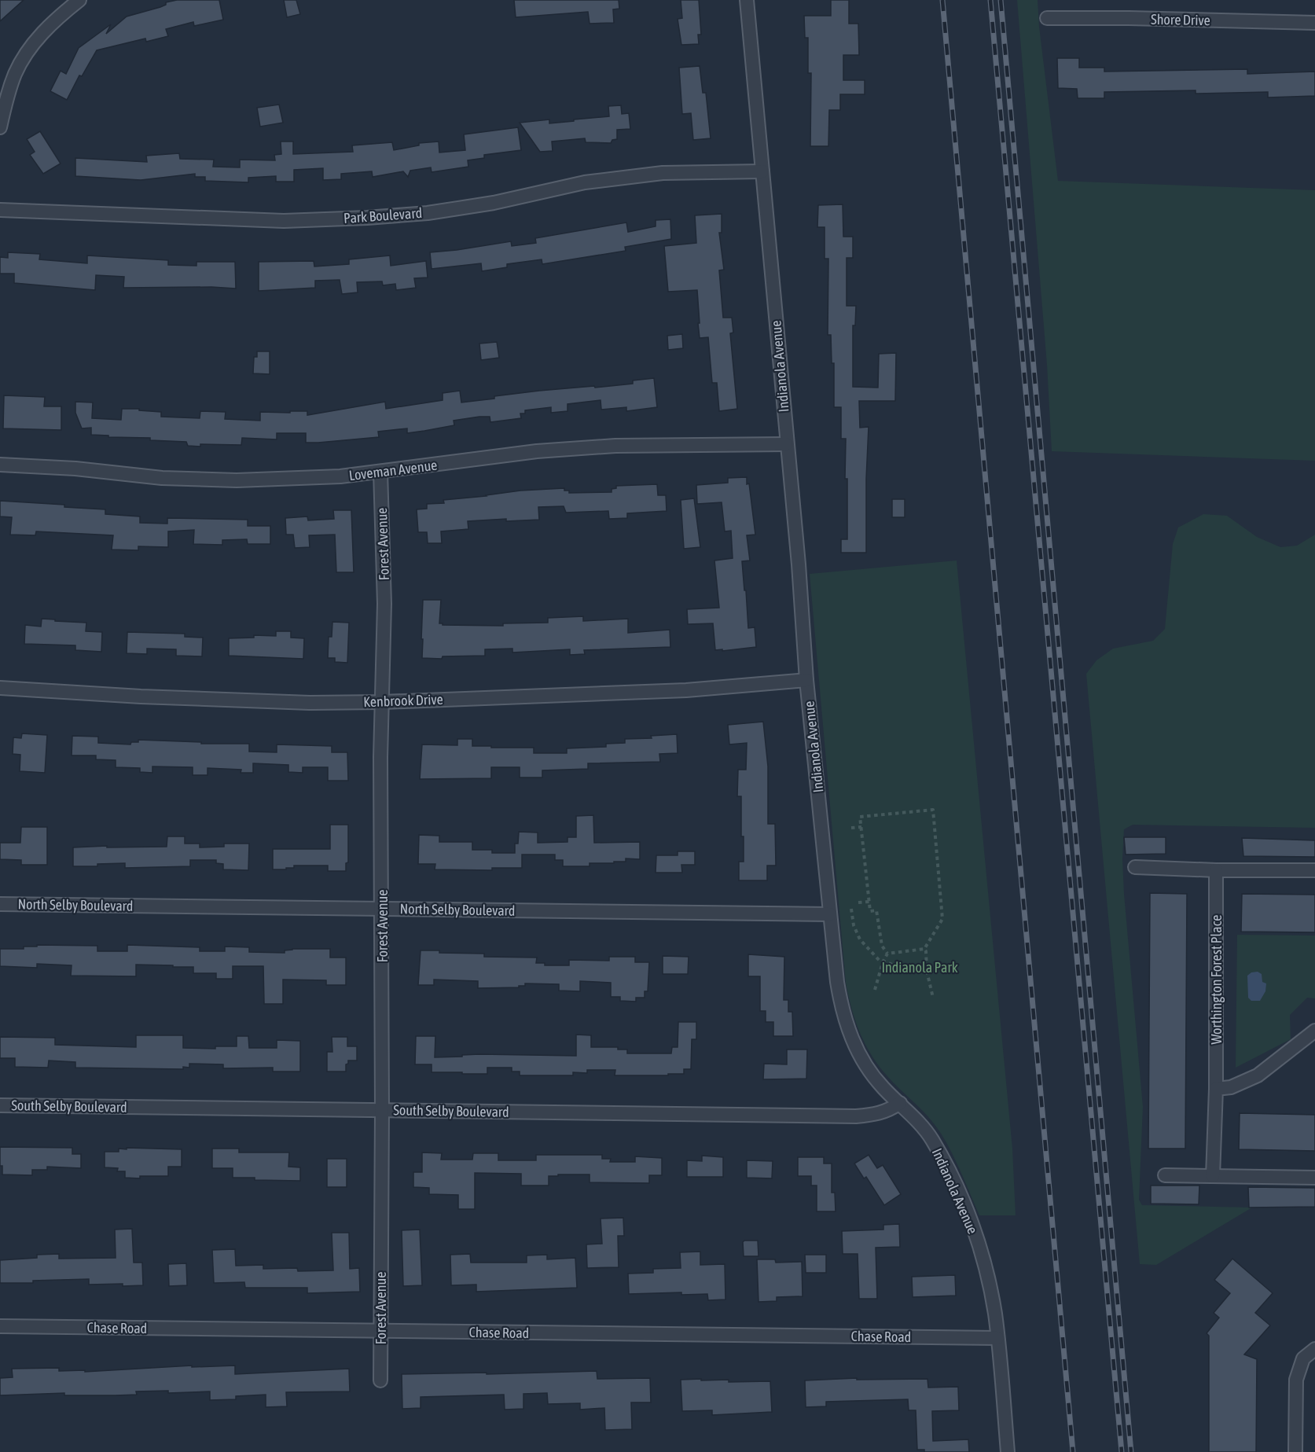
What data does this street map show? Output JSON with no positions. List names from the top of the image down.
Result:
{
  "streets": {
    "street": [
      "Shore Drive",
      "Park Boulevard",
      "Indianola Avenue",
      "Loveman Avenue",
      "Forest Avenue",
      "Kenbrook Drive",
      "North Selby Boulevard",
      "Worthington Forest Place",
      "South Selby Boulevard",
      "Chase Road"
    ]
  },
  "crossings": [
    ["Park Boulevard", "Indianola Avenue"],
    ["Indianola Avenue", "Loveman Avenue"],
    ["Indianola Avenue", "Kenbrook Drive"],
    ["Indianola Avenue", "North Selby Boulevard"],
    ["Indianola Avenue", "South Selby Boulevard"],
    ["Indianola Avenue", "Chase Road"],
    ["Loveman Avenue", "Forest Avenue"],
    ["Forest Avenue", "Kenbrook Drive"],
    ["Forest Avenue", "North Selby Boulevard"],
    ["Forest Avenue", "South Selby Boulevard"],
    ["Forest Avenue", "Chase Road"]
  ],
  "parks": ["Indianola Park"]
}
